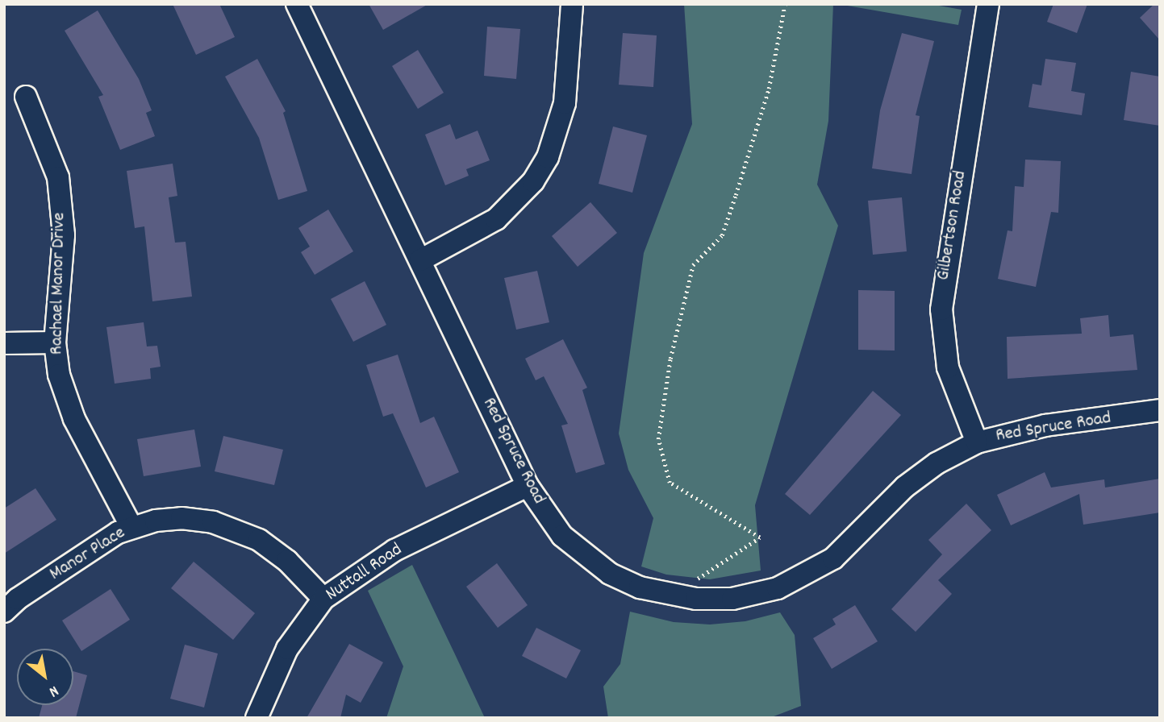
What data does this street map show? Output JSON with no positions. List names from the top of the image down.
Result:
{
  "streets": {
    "street": [
      "Gilbertson Road",
      "Rachael Manor Drive",
      "Red Spruce Road",
      "Manor Place",
      "Nuttall Road"
    ]
  },
  "crossings": [
    ["Gilbertson Road", "Red Spruce Road"],
    ["Rachael Manor Drive", "Manor Place"],
    ["Red Spruce Road", "Nuttall Road"],
    ["Manor Place", "Nuttall Road"]
  ],
  "north": "bottom right"
}
